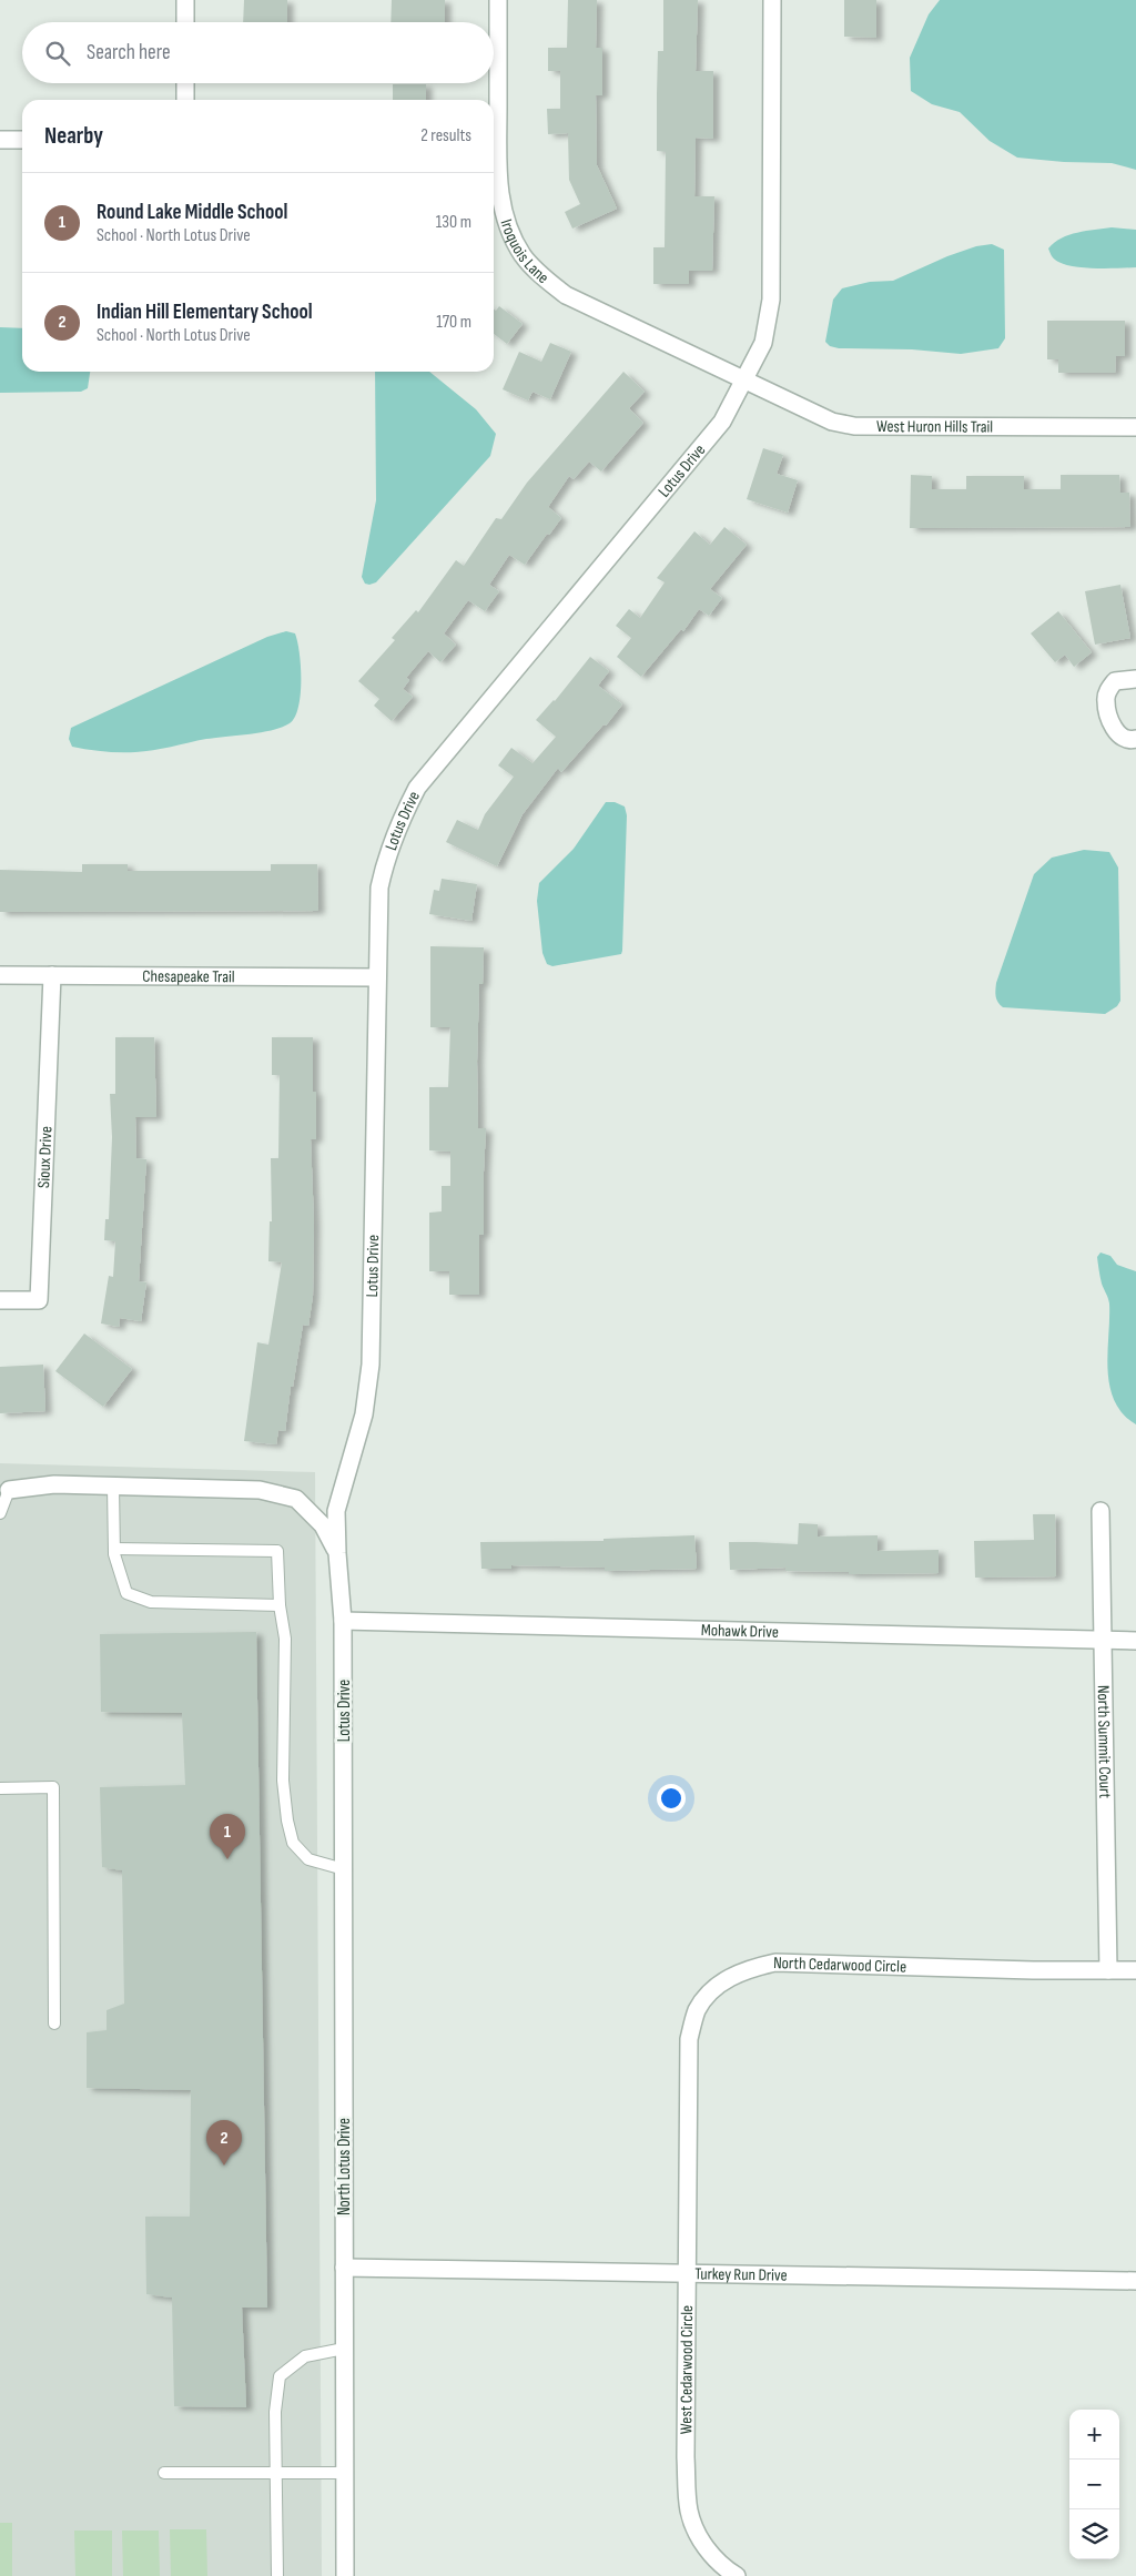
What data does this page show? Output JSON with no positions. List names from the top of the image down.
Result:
{
  "streets": {
    "street": [
      "Iroquois Lane",
      "West Huron Hills Trail",
      "Lotus Drive",
      "Chesapeake Trail",
      "Sioux Drive",
      "Mohawk Drive",
      "North Summit Court",
      "North Cedarwood Circle",
      "North Lotus Drive",
      "Turkey Run Drive",
      "West Cedarwood Circle"
    ]
  },
  "crossings": [
    ["Iroquois Lane", "West Huron Hills Trail"],
    ["Iroquois Lane", "Lotus Drive"],
    ["West Huron Hills Trail", "Lotus Drive"],
    ["Lotus Drive", "Chesapeake Trail"],
    ["Lotus Drive", "Mohawk Drive"],
    ["Lotus Drive", "North Lotus Drive"],
    ["Chesapeake Trail", "Sioux Drive"],
    ["Mohawk Drive", "North Summit Court"],
    ["North Summit Court", "North Cedarwood Circle"],
    ["North Cedarwood Circle", "West Cedarwood Circle"],
    ["North Lotus Drive", "Turkey Run Drive"],
    ["Turkey Run Drive", "West Cedarwood Circle"]
  ],
  "page": {
    "search": "Search here",
    "heading": ["Nearby", "2 results"],
    "list": [
      {
        "mark": "1",
        "name": "Round Lake Middle School",
        "note": "School · North Lotus Drive",
        "value": "130 m"
      },
      {
        "mark": "2",
        "name": "Indian Hill Elementary School",
        "note": "School · North Lotus Drive",
        "value": "170 m"
      }
    ],
    "pins": ["1", "2"],
    "map_buttons": ["+", "−"]
  }
}
